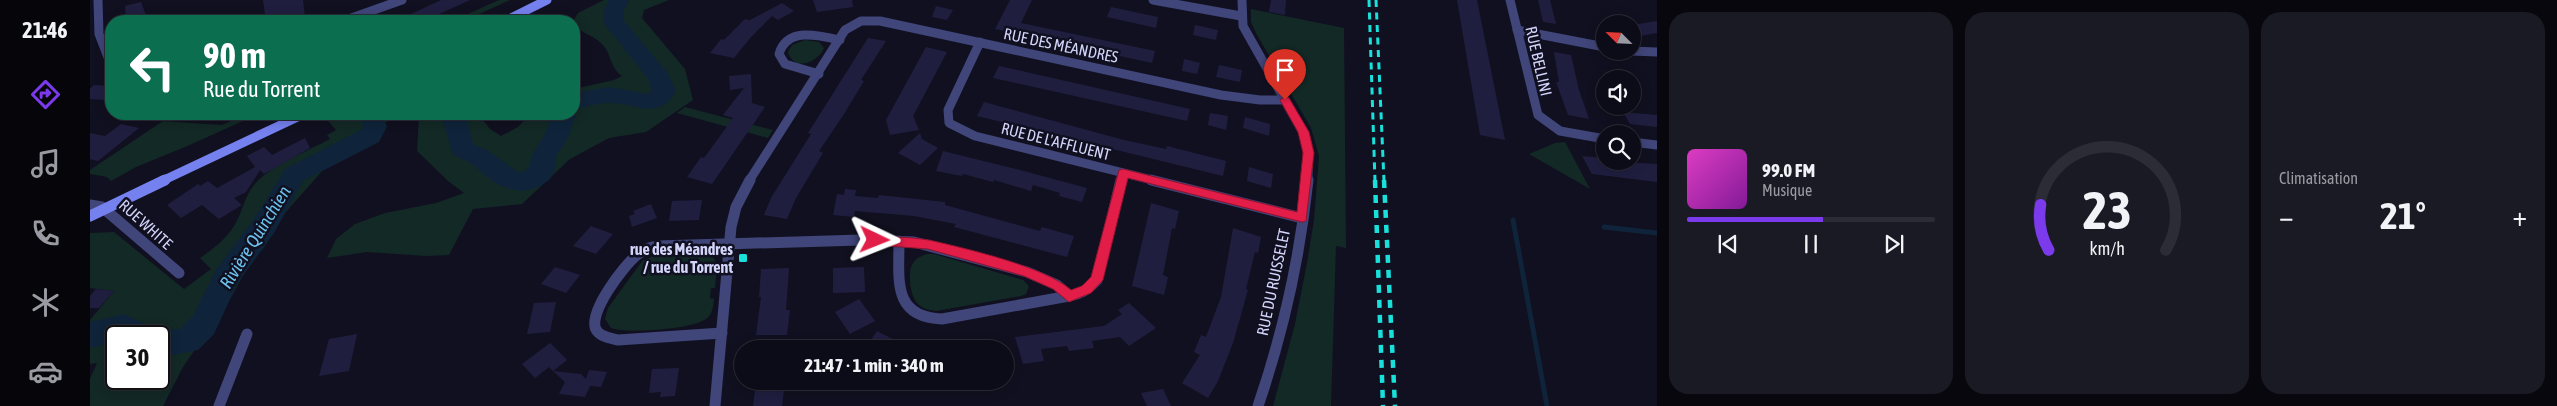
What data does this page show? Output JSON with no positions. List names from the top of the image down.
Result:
{
  "streets": {
    "street": [
      "RUE DES MÉANDRES",
      "RUE BELLINI",
      "RUE DE L'AFFLUENT",
      "RUE WHITE",
      "RUE DU RUISSELET"
    ]
  },
  "crossings": [
    ["RUE DES MÉANDRES", "RUE DE L'AFFLUENT"],
    ["RUE DES MÉANDRES", "RUE DU RUISSELET"],
    ["RUE DE L'AFFLUENT", "RUE DU RUISSELET"]
  ],
  "water": ["Rivière Quinchien"],
  "places": {
    "transit": ["rue des Méandres / rue du Torrent"]
  },
  "north": "top left",
  "page": {
    "tabs": "21:46",
    "tile": "Climatisation",
    "turn": ["90 m", "Rue du Torrent"],
    "song": ["99.0 FM", "Musique"],
    "heat": ["−", "21°", "+"],
    "limit": "30",
    "trip": "21:47 · 1 min · 340 m",
    "gauge": ["23", "km/h"]
  }
}
